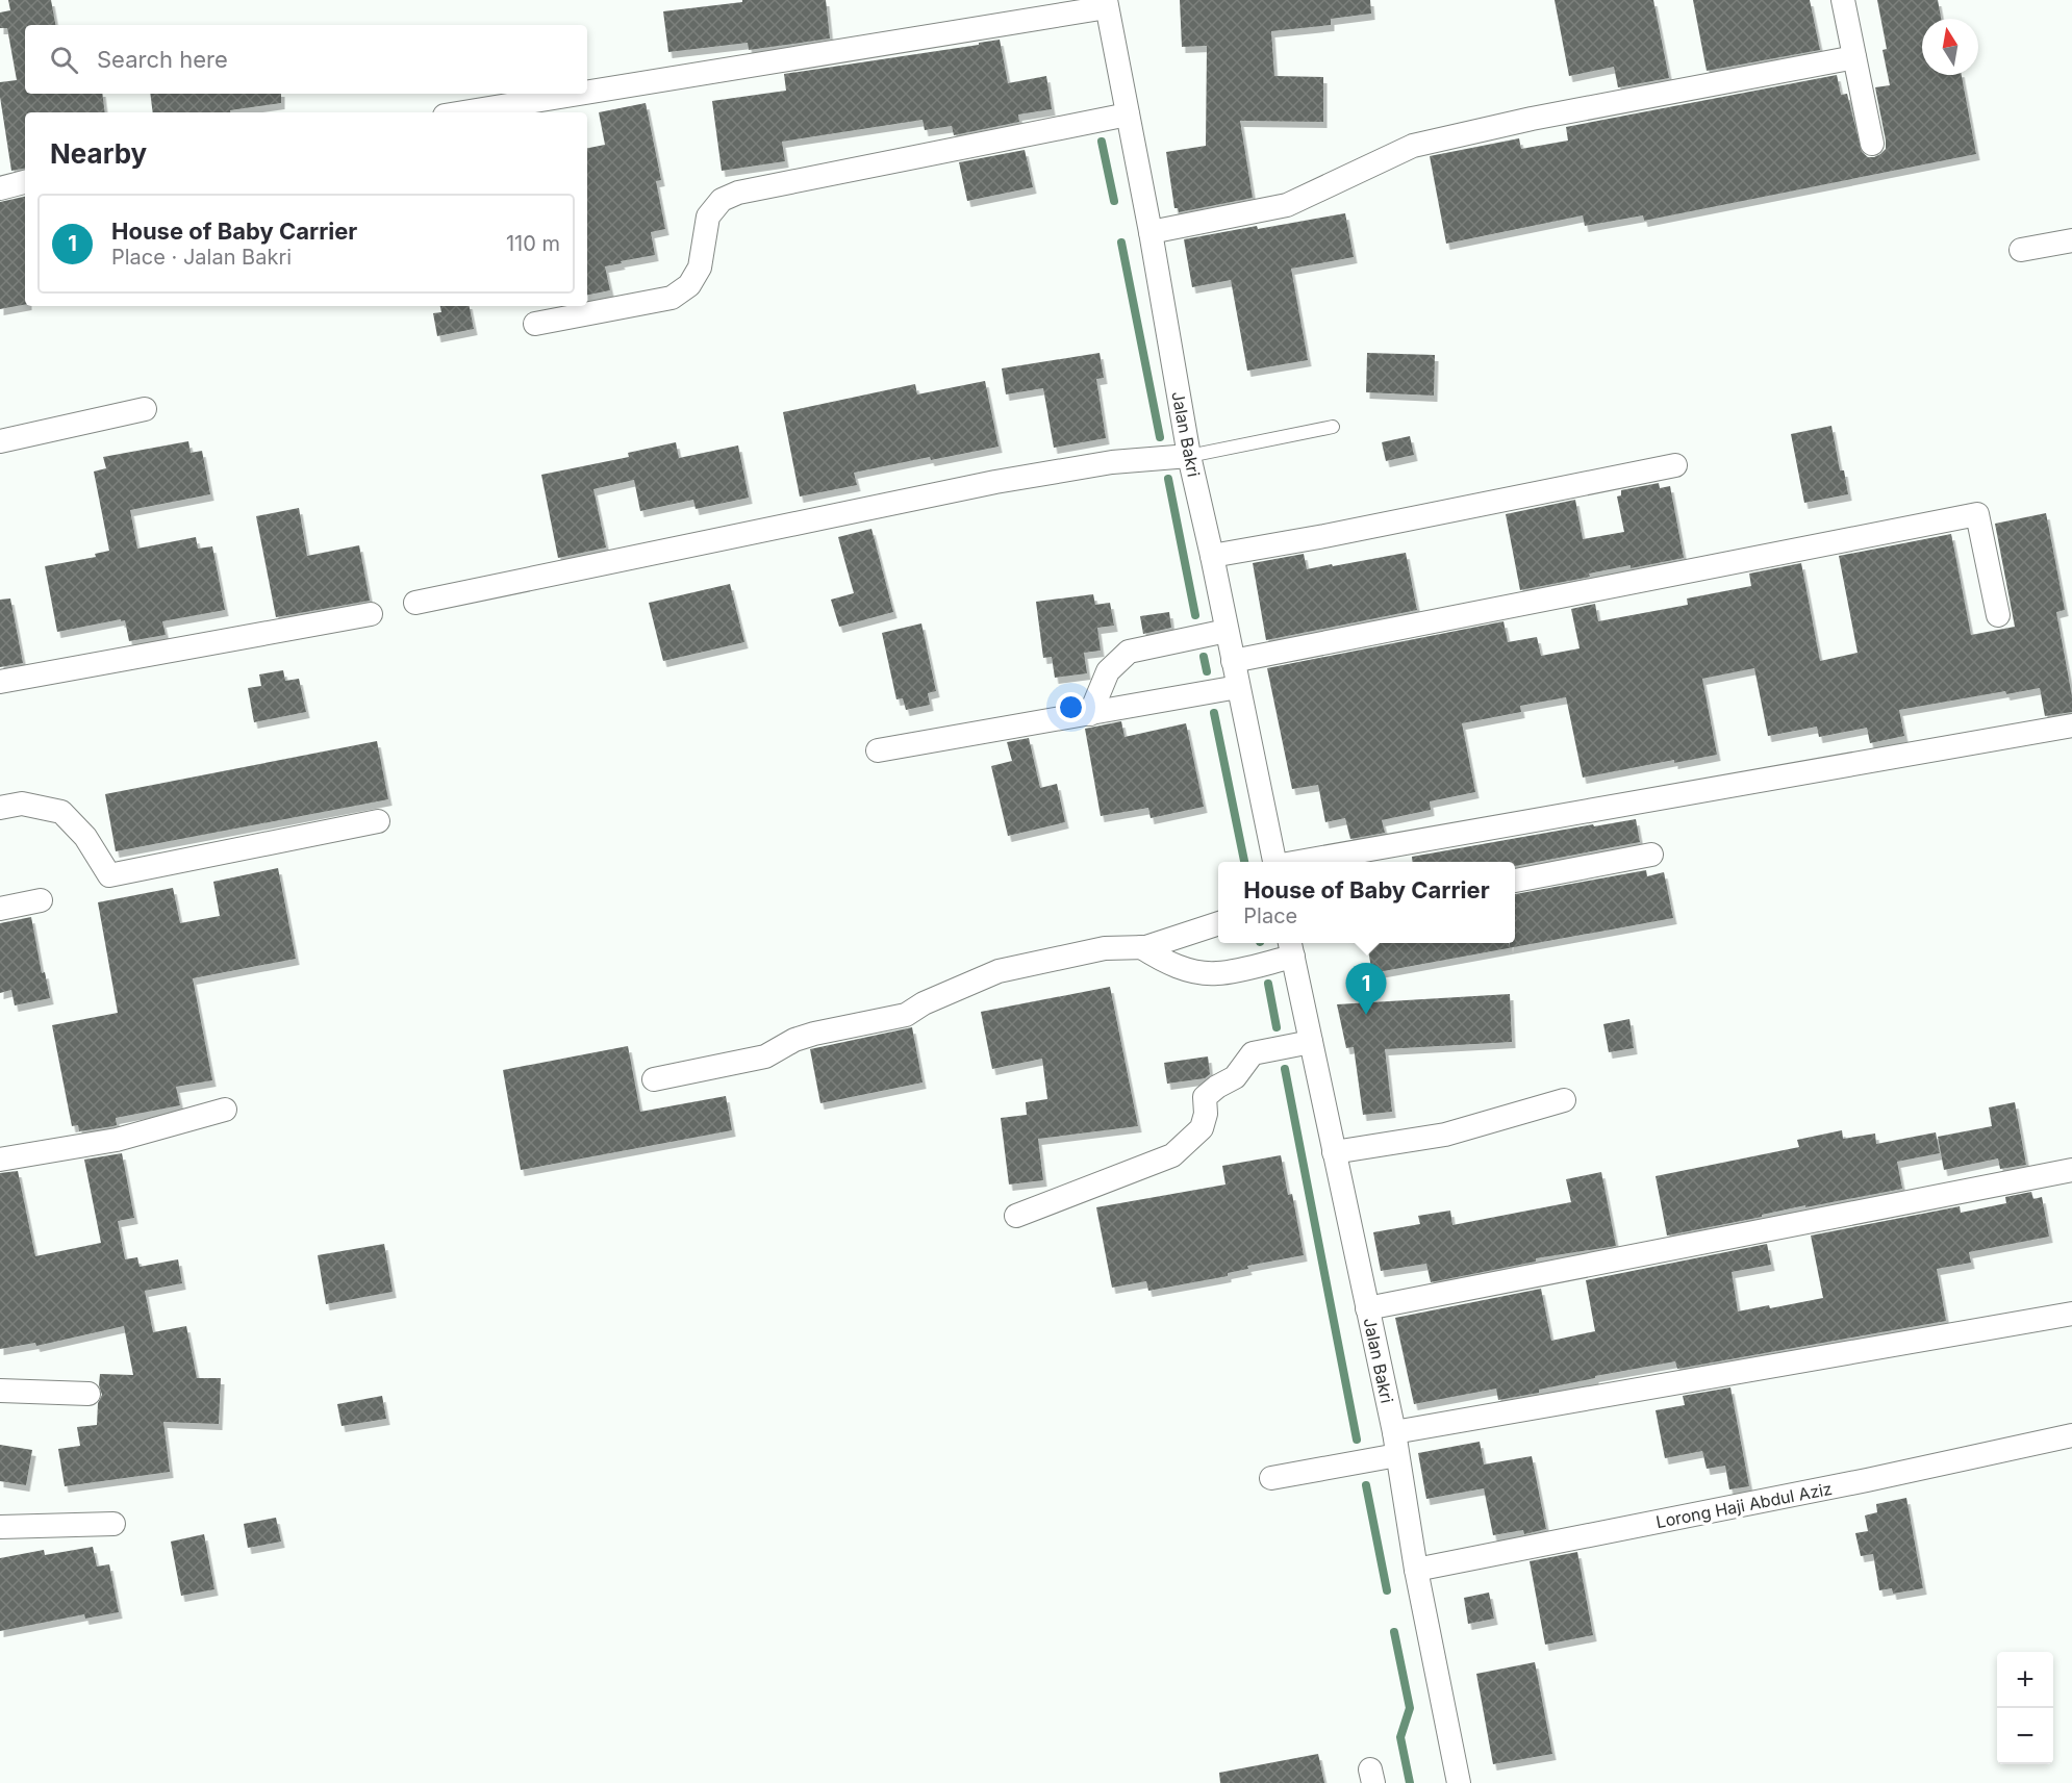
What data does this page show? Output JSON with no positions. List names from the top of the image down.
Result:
{
  "streets": {
    "street": ["Jalan Bakri", "Lorong Haji Abdul Aziz"]
  },
  "crossings": [
    ["Jalan Bakri", "Lorong Haji Abdul Aziz"]
  ],
  "north": "top",
  "page": {
    "search": "Search here",
    "heading": "Nearby",
    "list": [
      {
        "mark": "1",
        "name": "House of Baby Carrier",
        "note": "Place · Jalan Bakri",
        "value": "110 m"
      }
    ],
    "popup": ["House of Baby Carrier", "Place"],
    "pins": "1",
    "map_buttons": ["+", "−"]
  }
}
